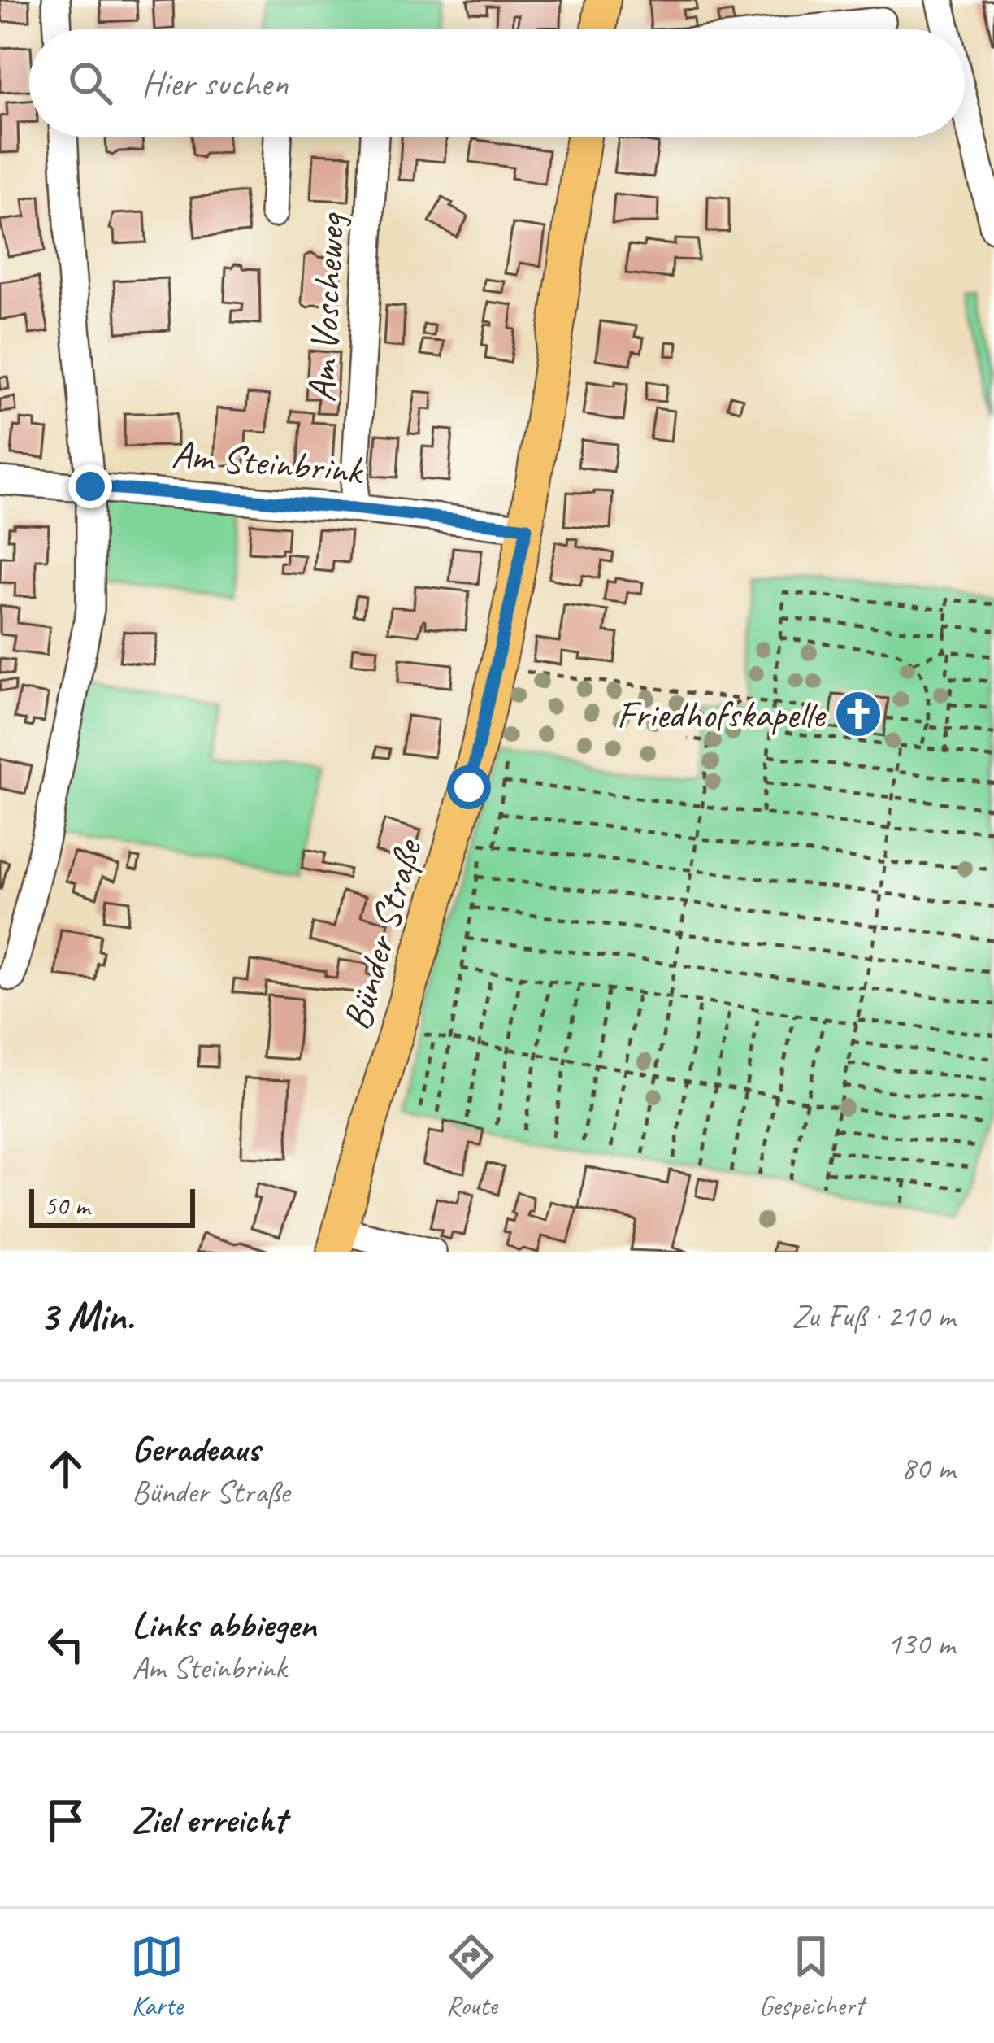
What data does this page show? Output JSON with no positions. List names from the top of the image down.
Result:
{
  "streets": {
    "main road": ["Bünder Straße"],
    "street": ["Am Voscheweg", "Am Steinbrink"]
  },
  "crossings": [
    ["Am Voscheweg", "Am Steinbrink"],
    ["Am Steinbrink", "Bünder Straße"]
  ],
  "places": {
    "church": ["Friedhofskapelle"]
  },
  "scale_bar": "50 m",
  "page": {
    "search": "Hier suchen",
    "scale": "50 m",
    "heading": ["3 Min.", "Zu Fuß · 210 m"],
    "list": [
      ["Geradeaus", "Bünder Straße", "80 m"],
      ["Links abbiegen", "Am Steinbrink", "130 m"],
      "Ziel erreicht"
    ],
    "nav": ["Karte", "Route", "Gespeichert"]
  }
}
